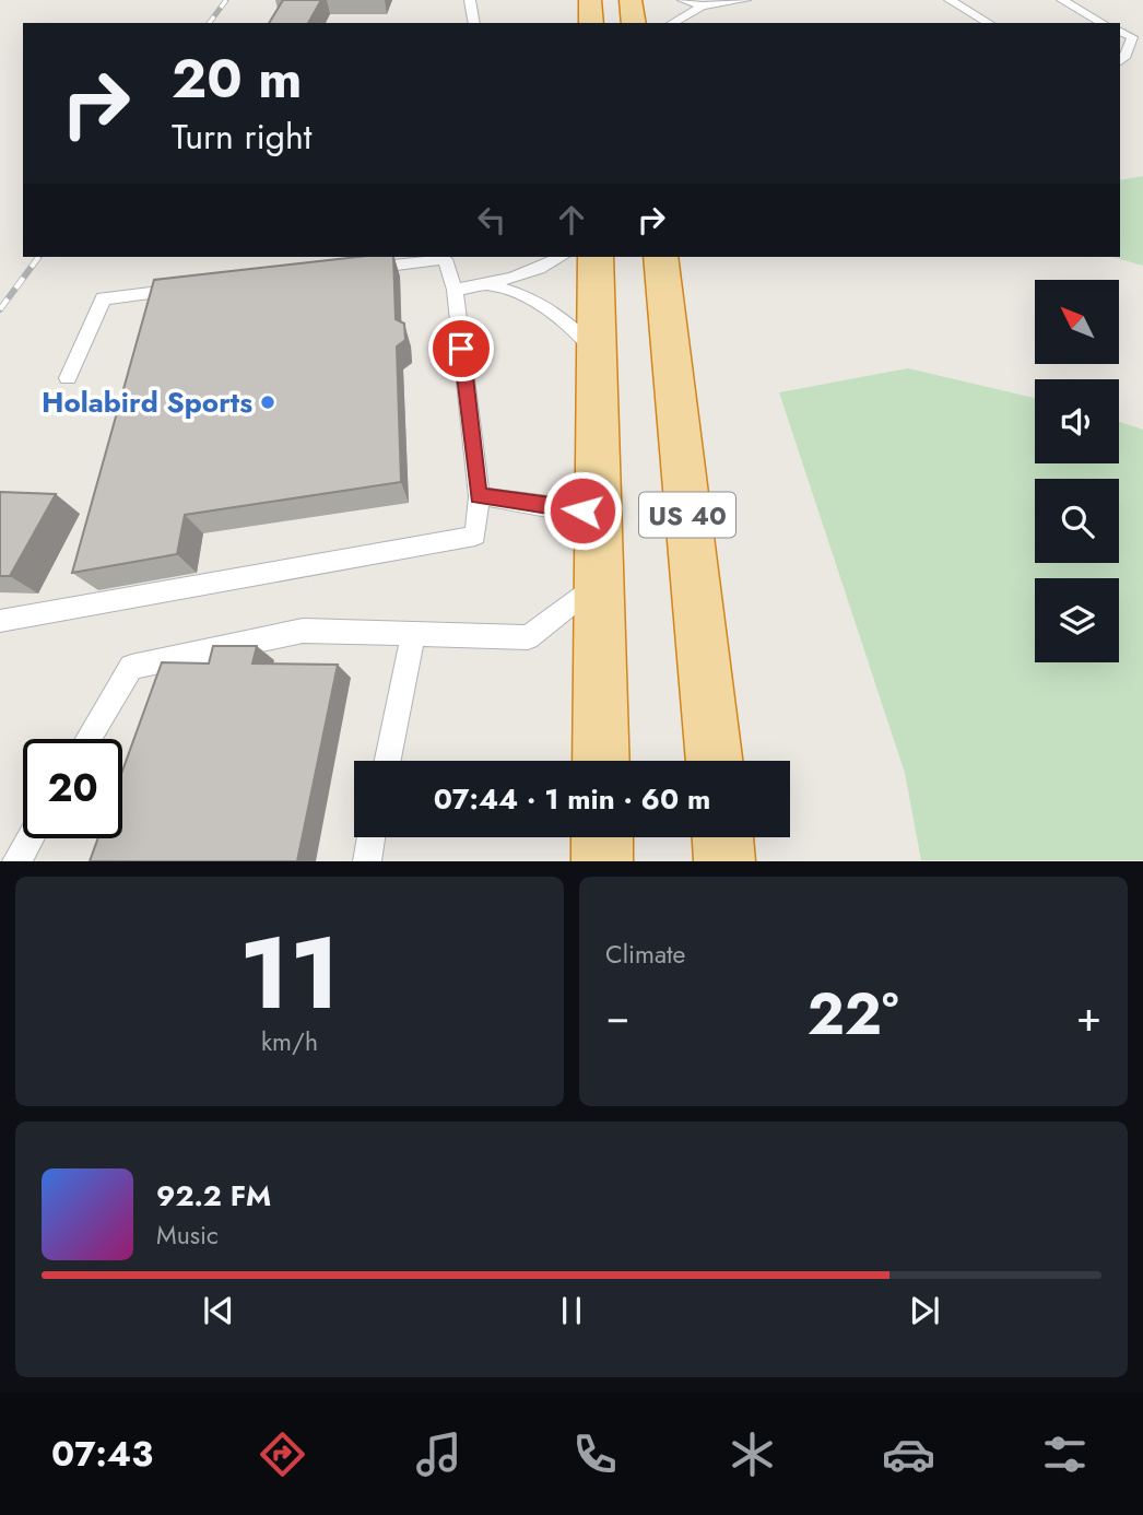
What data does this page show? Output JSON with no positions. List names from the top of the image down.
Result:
{
  "streets": {
    "highway": ["US 40"]
  },
  "places": ["Holabird Sports"],
  "north": "top left",
  "page": {
    "turn": ["20 m", "Turn right"],
    "limit": "20",
    "trip": "07:44 · 1 min · 60 m",
    "tile": [
      ["11", "km/h"],
      "Climate"
    ],
    "heat": ["−", "22°", "+"],
    "song": ["92.2 FM", "Music"],
    "tabs": "07:43"
  }
}
